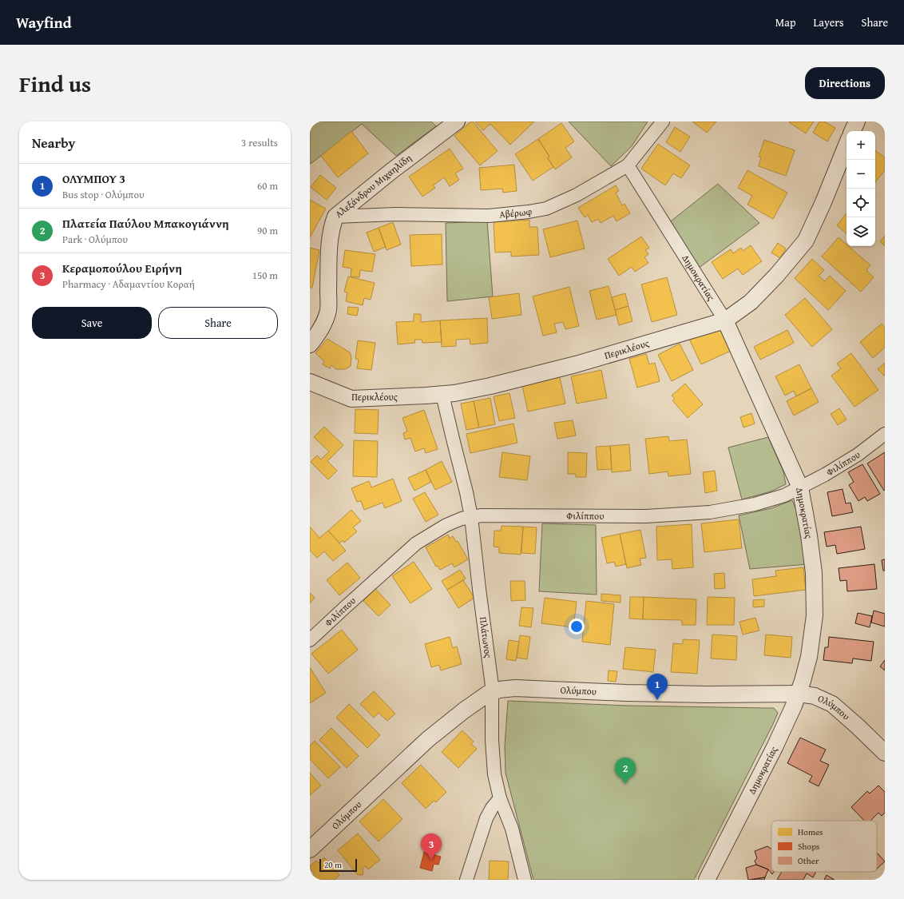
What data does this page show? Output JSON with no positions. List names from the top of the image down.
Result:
{
  "streets": {
    "street": [
      "Aλεξάνδρου Mιχαηλίδη",
      "Αβέρωφ",
      "Δημοκρατίας",
      "Περικλέους",
      "Φιλίππου",
      "Πλάτωνος",
      "Ολύμπου"
    ]
  },
  "crossings": [
    ["Aλεξάνδρου Mιχαηλίδη", "Αβέρωφ"],
    ["Αβέρωφ", "Δημοκρατίας"],
    ["Δημοκρατίας", "Περικλέους"],
    ["Δημοκρατίας", "Φιλίππου"],
    ["Δημοκρατίας", "Ολύμπου"],
    ["Περικλέους", "Πλάτωνος"],
    ["Φιλίππου", "Πλάτωνος"],
    ["Πλάτωνος", "Ολύμπου"]
  ],
  "legend": ["Homes", "Shops", "Other"],
  "scale_bar": "20 m",
  "page": {
    "header": "Wayfind",
    "nav": ["Map", "Layers", "Share"],
    "title": "Find us",
    "buttons": [
      "Directions",
      ["Save", "Share"]
    ],
    "heading": ["Nearby", "3 results"],
    "map_buttons": ["+", "−"],
    "list": [
      {
        "mark": "1",
        "name": "ΟΛΥΜΠΟΥ 3",
        "note": "Bus stop · Ολύμπου",
        "value": "60 m"
      },
      {
        "mark": "2",
        "name": "Πλατεία Παύλου Μπακογιάννη",
        "note": "Park · Ολύμπου",
        "value": "90 m"
      },
      {
        "mark": "3",
        "name": "Κεραμοπούλου Ειρήνη",
        "note": "Pharmacy · Αδαμαντίου Κοραή",
        "value": "150 m"
      }
    ],
    "pins": ["1", "2", "3"],
    "scale": "20 m"
  }
}
